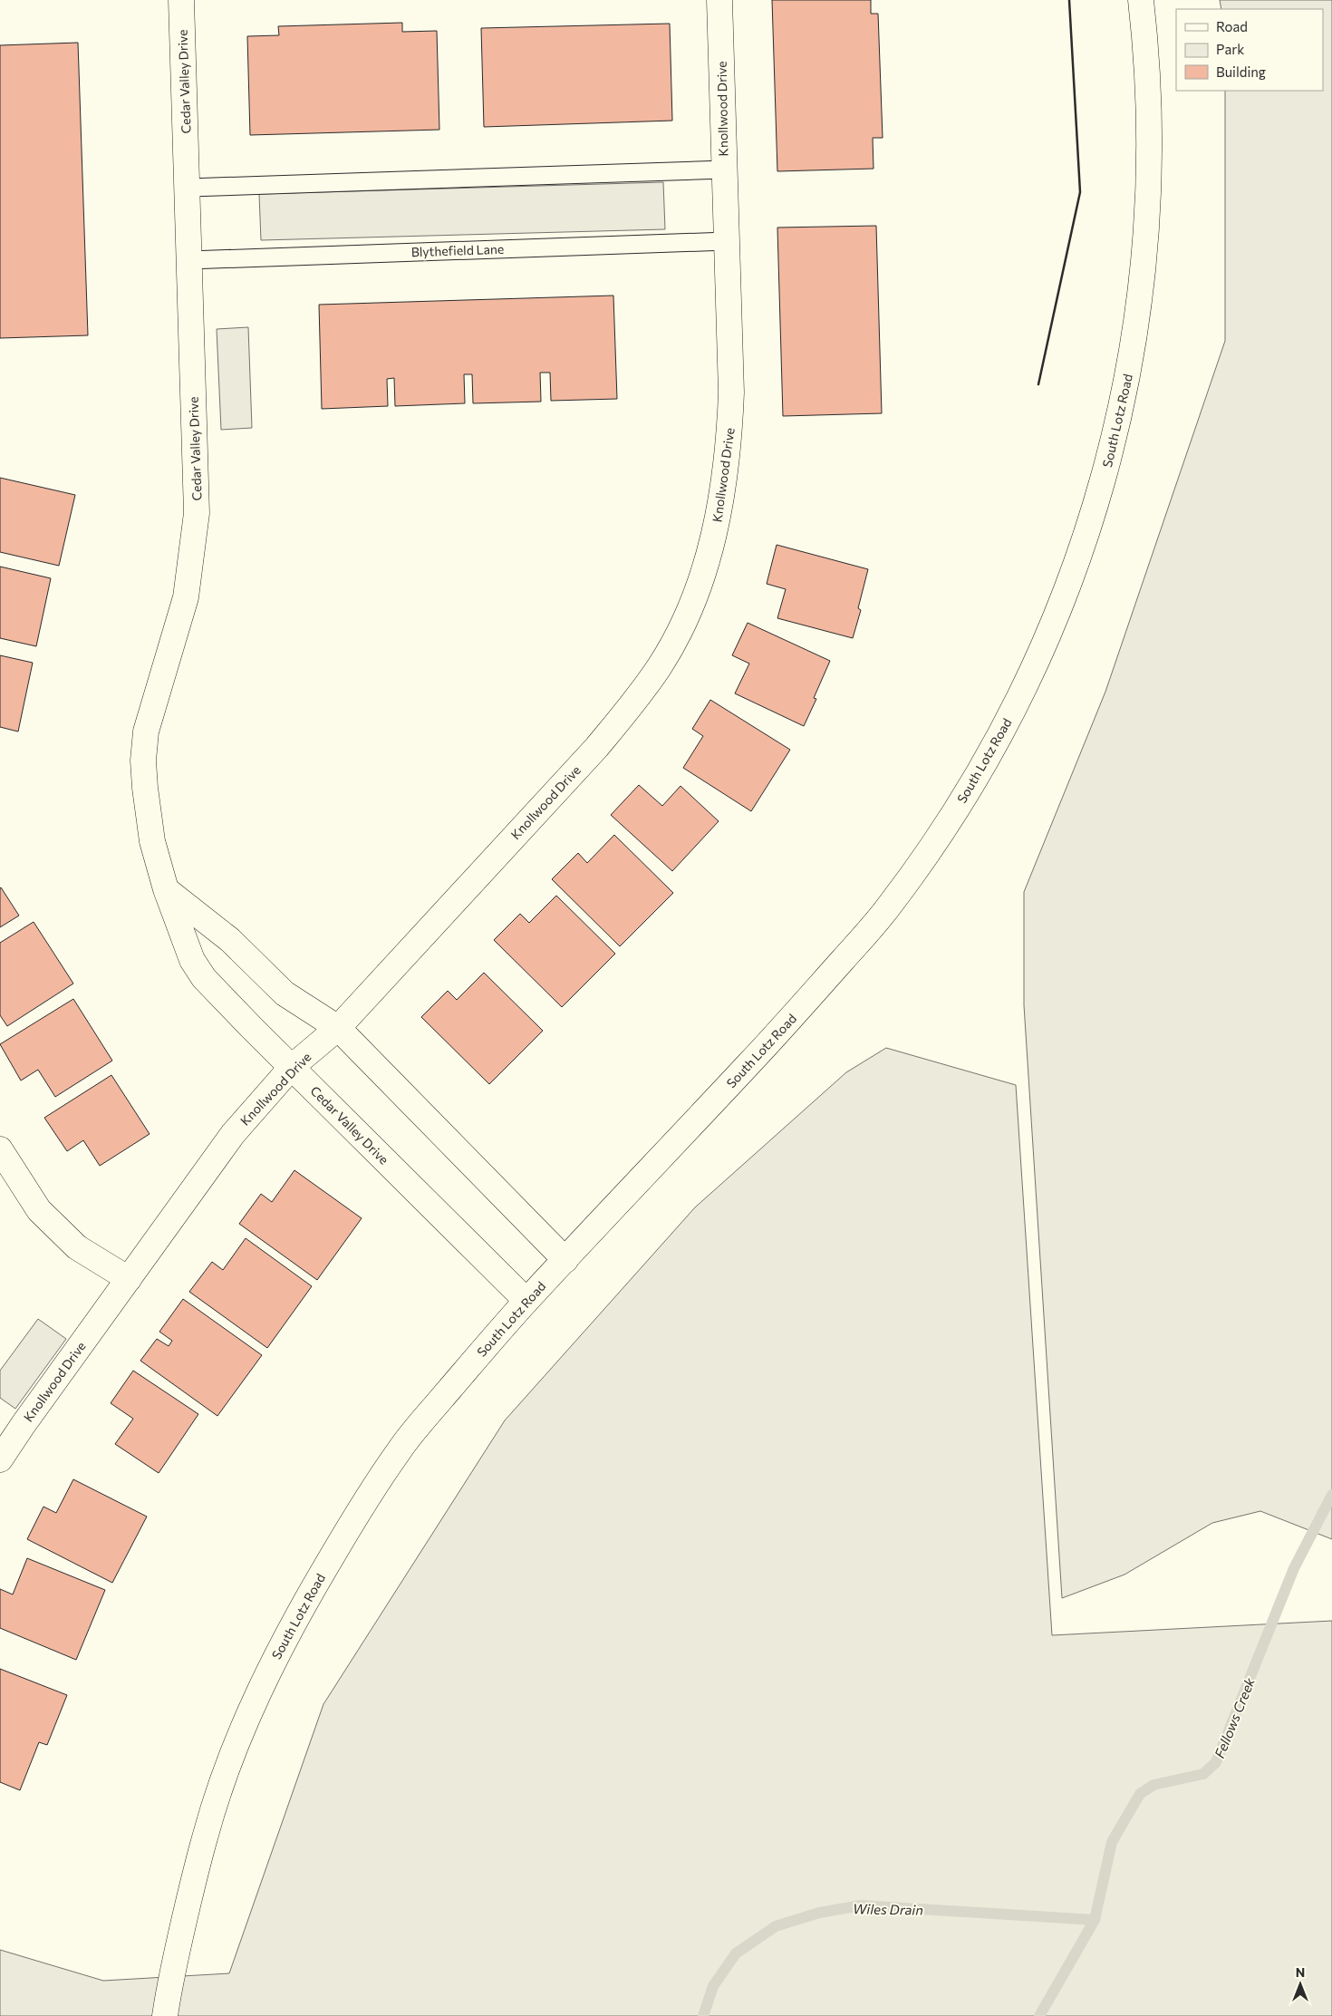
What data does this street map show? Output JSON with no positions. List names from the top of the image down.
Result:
{
  "streets": {
    "street": ["Cedar Valley Drive", "Knollwood Drive", "South Lotz Road"],
    "lane": ["Blythefield Lane"]
  },
  "crossings": [
    ["Cedar Valley Drive", "Knollwood Drive"],
    ["Cedar Valley Drive", "Blythefield Lane"],
    ["Cedar Valley Drive", "South Lotz Road"],
    ["Knollwood Drive", "Blythefield Lane"]
  ],
  "water": ["Fellows Creek", "Wiles Drain"],
  "legend": ["Road", "Park", "Building"],
  "north": "top"
}
